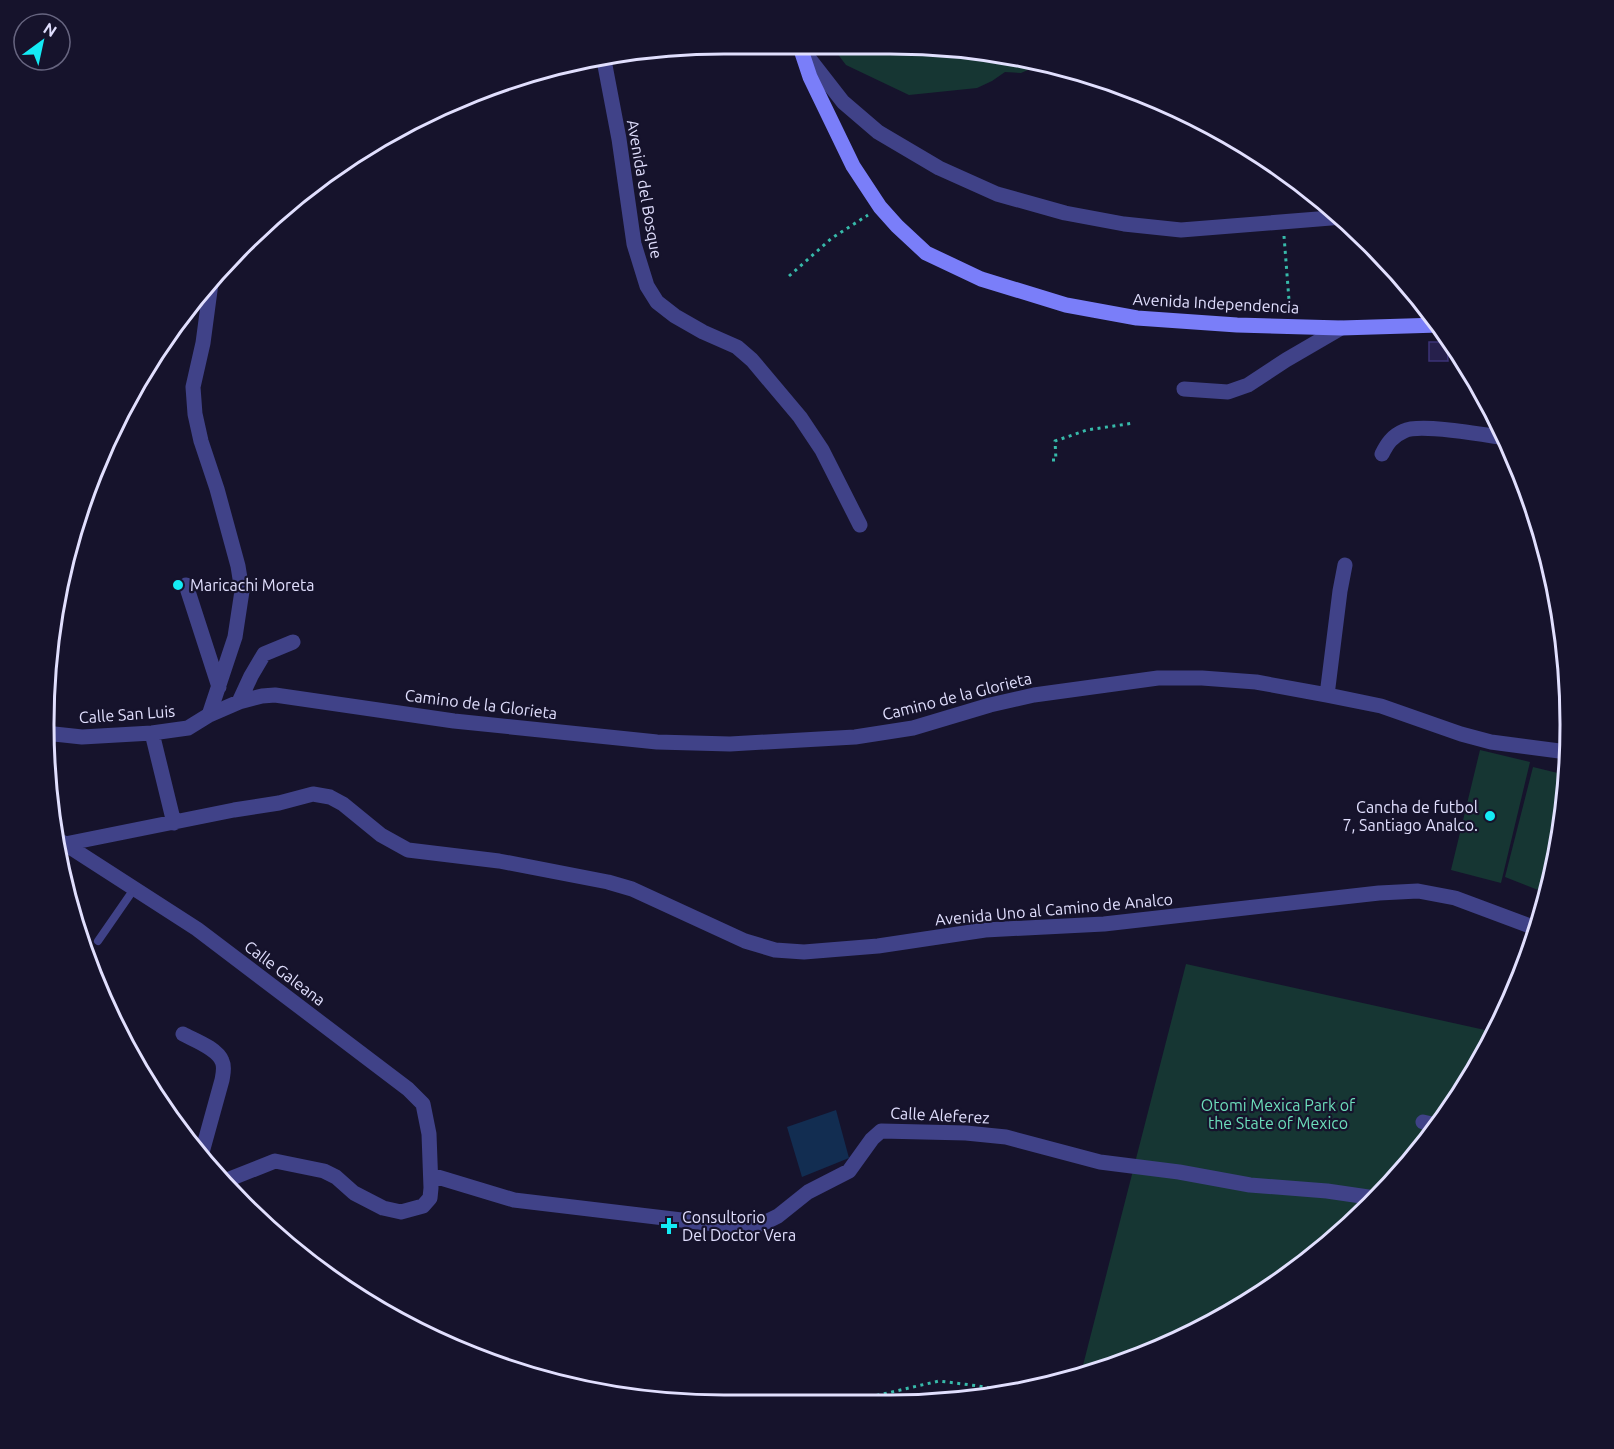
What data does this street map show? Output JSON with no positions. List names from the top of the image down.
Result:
{
  "streets": {
    "street": [
      "Avenida del Bosque",
      "Avenida Independencia",
      "Camino de la Glorieta",
      "Calle San Luis",
      "Avenida Uno al Camino de Analco",
      "Calle Galeana",
      "Calle Aleferez"
    ]
  },
  "crossings": [
    ["Camino de la Glorieta", "Calle San Luis"],
    ["Calle Galeana", "Calle Aleferez"]
  ],
  "parks": ["Otomi Mexica Park of the State of Mexico"],
  "places": {
    "other": ["Maricachi Moreta", "Cancha de futbol 7, Santiago Analco."],
    "health": ["Consultorio Del Doctor Vera"]
  },
  "north": "top right"
}
